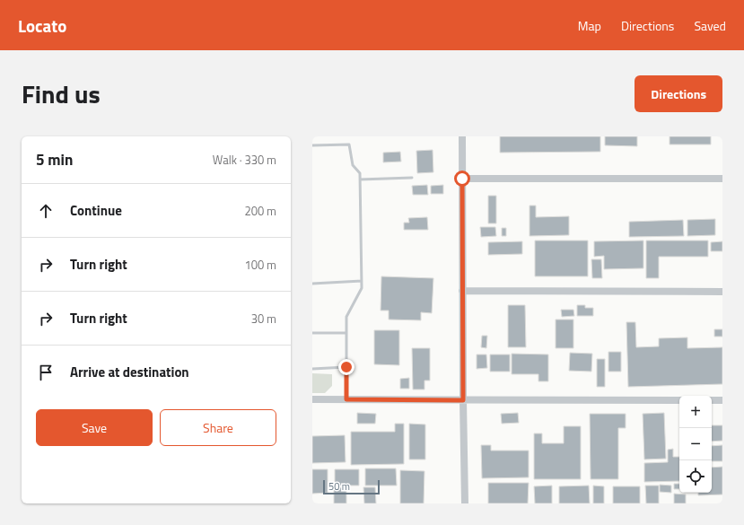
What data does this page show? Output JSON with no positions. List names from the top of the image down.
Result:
{
  "scale_bar": "50 m",
  "page": {
    "header": "Locato",
    "nav": ["Map", "Directions", "Saved"],
    "title": "Find us",
    "buttons": [
      "Directions",
      ["Save", "Share"]
    ],
    "heading": ["5 min", "Walk · 330 m"],
    "list": [
      ["Continue", "200 m"],
      ["Turn right", "100 m"],
      ["Turn right", "30 m"],
      "Arrive at destination"
    ],
    "map_buttons": ["+", "−"],
    "scale": "50 m"
  }
}
